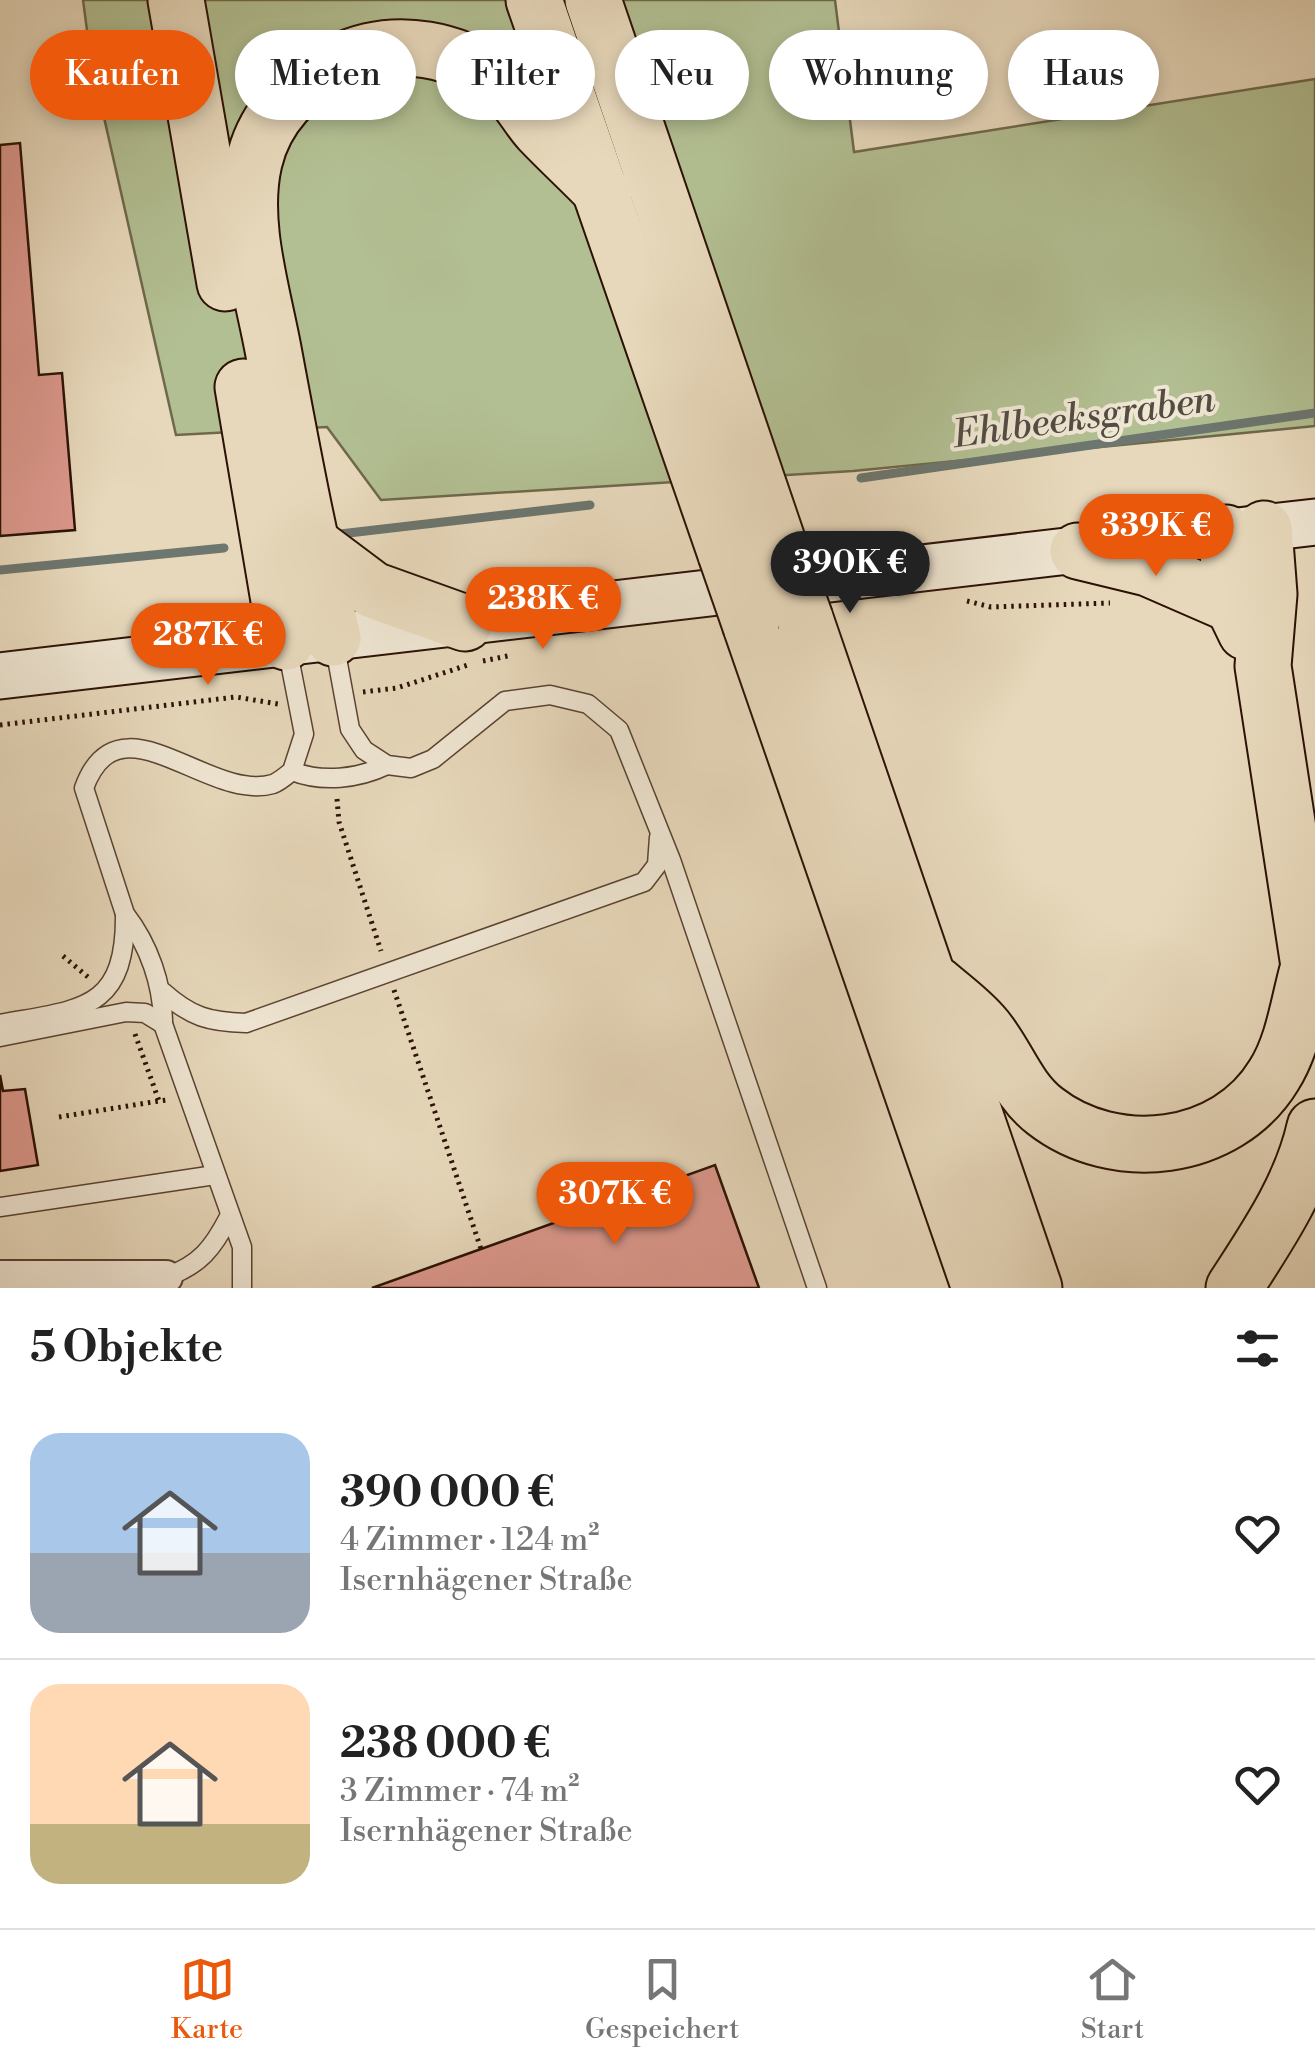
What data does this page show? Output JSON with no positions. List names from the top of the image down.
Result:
{
  "water": ["Ehlbeeksgraben"],
  "page": {
    "chip": [
      "Kaufen",
      "Mieten",
      "Filter",
      "Neu",
      "Wohnung",
      "Haus"
    ],
    "price": [
      "339K €",
      "390K €",
      "238K €",
      "287K €",
      "307K €"
    ],
    "heading": "5 Objekte",
    "list": [
      {
        "name": "390 000 €",
        "note": "4 Zimmer · 124 m² · Isernhägener Straße"
      },
      {
        "name": "238 000 €",
        "note": "3 Zimmer · 74 m² · Isernhägener Straße"
      }
    ],
    "tabs": ["Karte", "Gespeichert", "Start"]
  }
}
